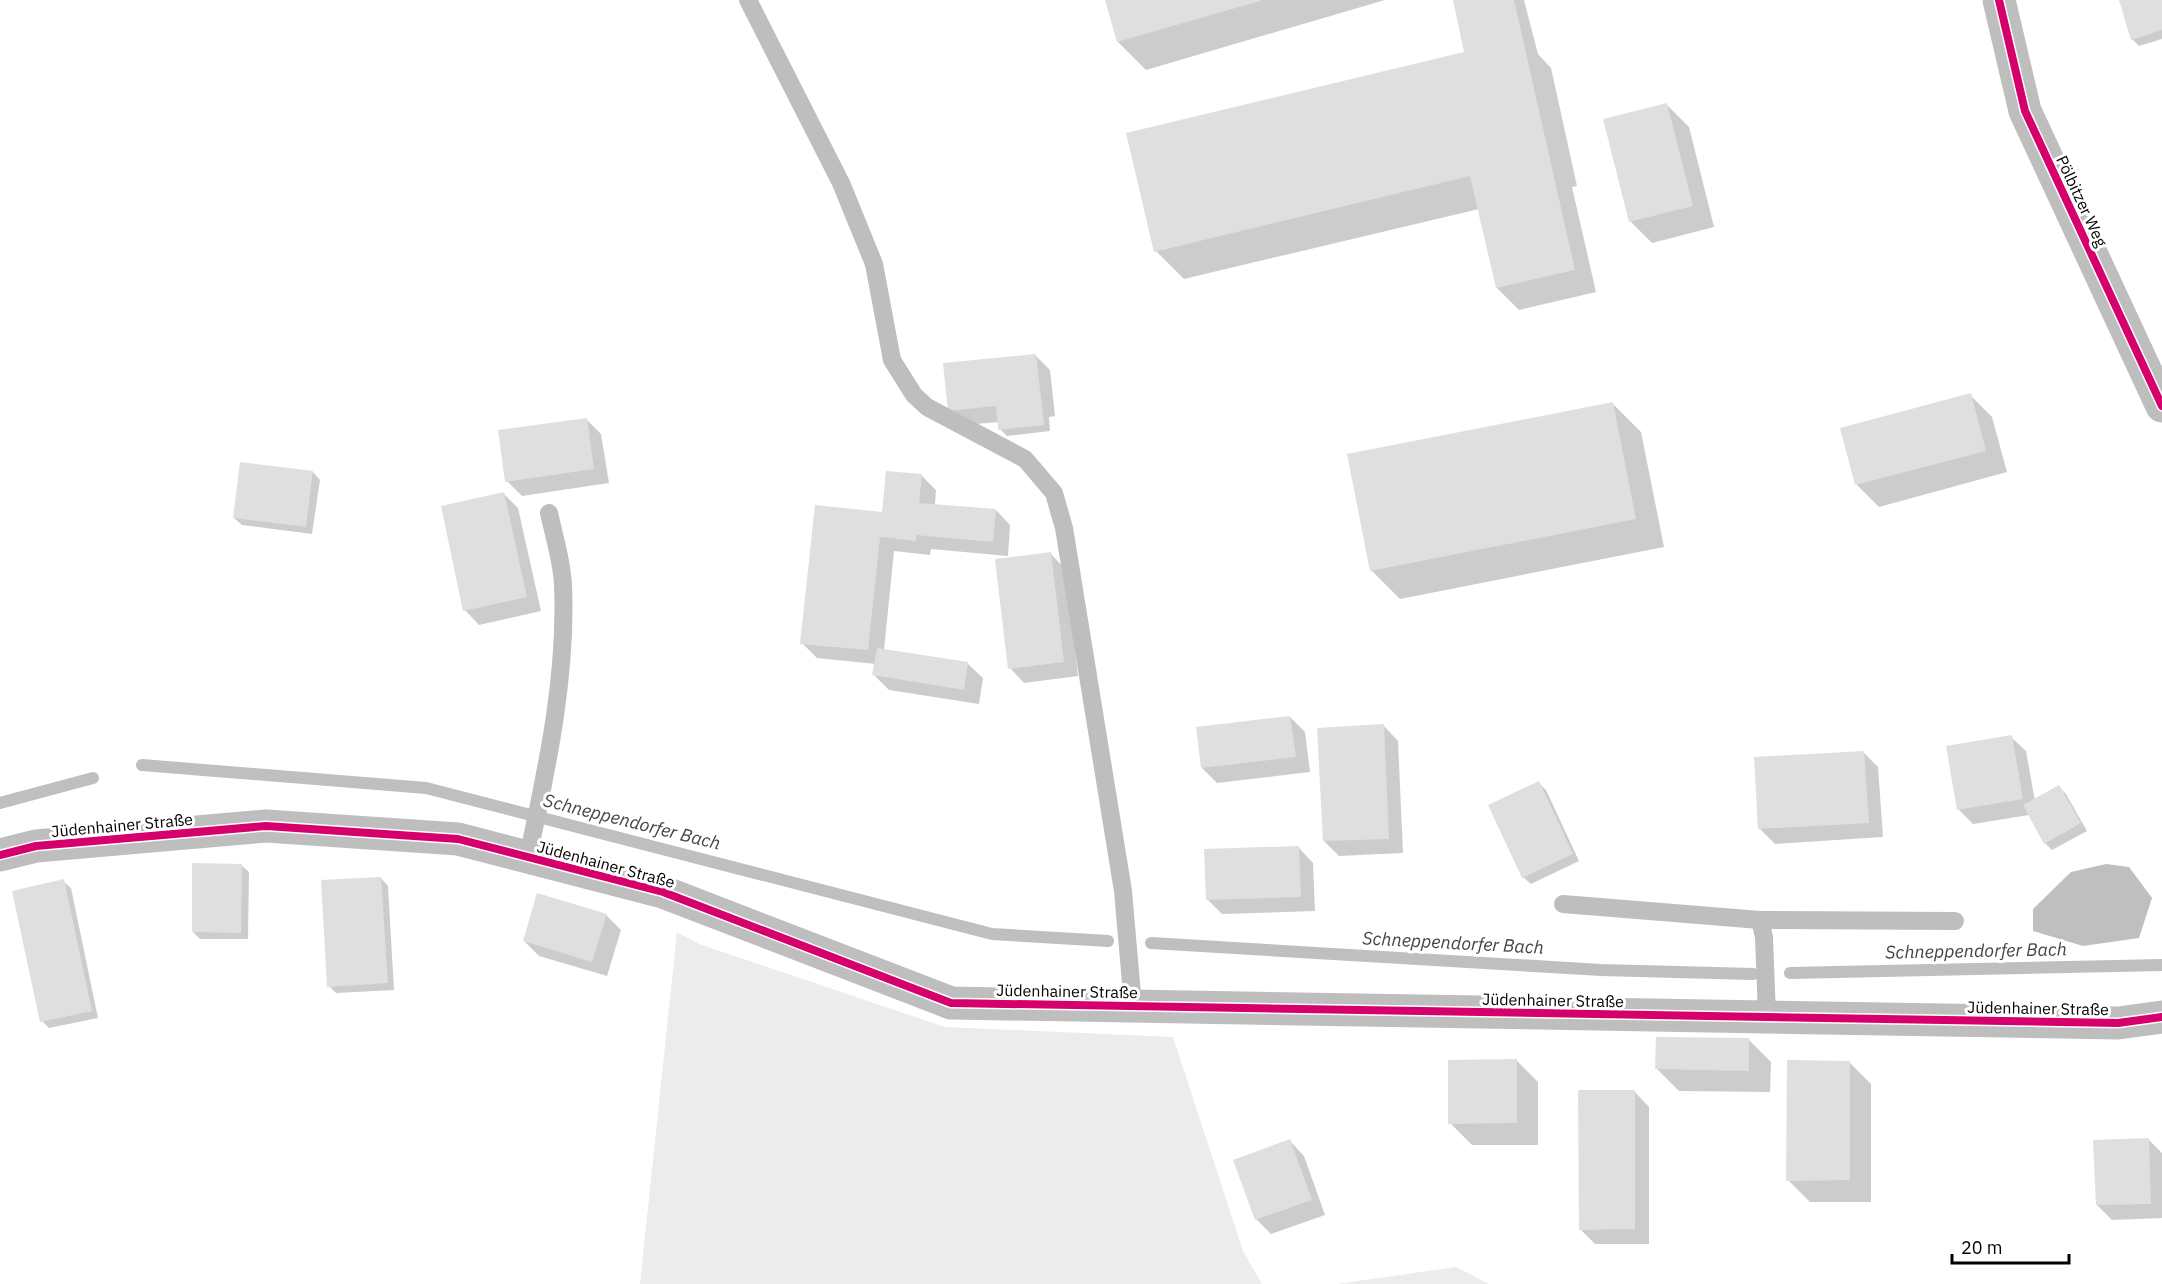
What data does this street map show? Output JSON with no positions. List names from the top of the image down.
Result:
{
  "streets": {
    "street": ["Pölbitzer Weg", "Jüdenhainer Straße"]
  },
  "water": ["Schneppendorfer Bach"],
  "scale_bar": "20 m"
}
